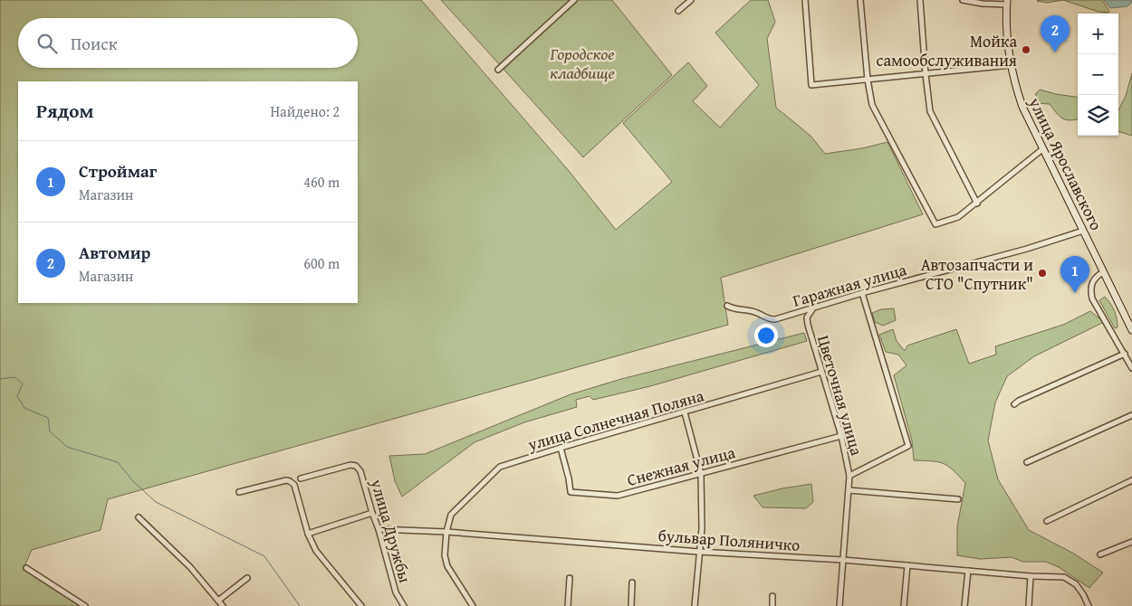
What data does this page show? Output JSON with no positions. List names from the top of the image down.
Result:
{
  "streets": {
    "street": [
      "улица Ярославского",
      "Гаражная улица",
      "Цветочная улица",
      "улица Солнечная Поляна",
      "Снежная улица",
      "улица Дружбы",
      "бульвар Поляничко"
    ]
  },
  "crossings": [
    ["улица Ярославского", "Гаражная улица"],
    ["Гаражная улица", "Цветочная улица"],
    ["Цветочная улица", "улица Солнечная Поляна"],
    ["Цветочная улица", "Снежная улица"],
    ["Цветочная улица", "бульвар Поляничко"],
    ["улица Солнечная Поляна", "Снежная улица"],
    ["улица Солнечная Поляна", "бульвар Поляничко"],
    ["улица Дружбы", "бульвар Поляничко"]
  ],
  "parks": ["Городское кладбище"],
  "places": ["Мойка самообслуживания", "Автозапчасти и СТО \"Спутник\""],
  "page": {
    "map_buttons": ["+", "−"],
    "pins": ["2", "1"],
    "search": "Поиск",
    "heading": ["Рядом", "Найдено: 2"],
    "list": [
      {
        "mark": "1",
        "name": "Строймаг",
        "note": "Магазин",
        "value": "460 m"
      },
      {
        "mark": "2",
        "name": "Автомир",
        "note": "Магазин",
        "value": "600 m"
      }
    ]
  }
}
